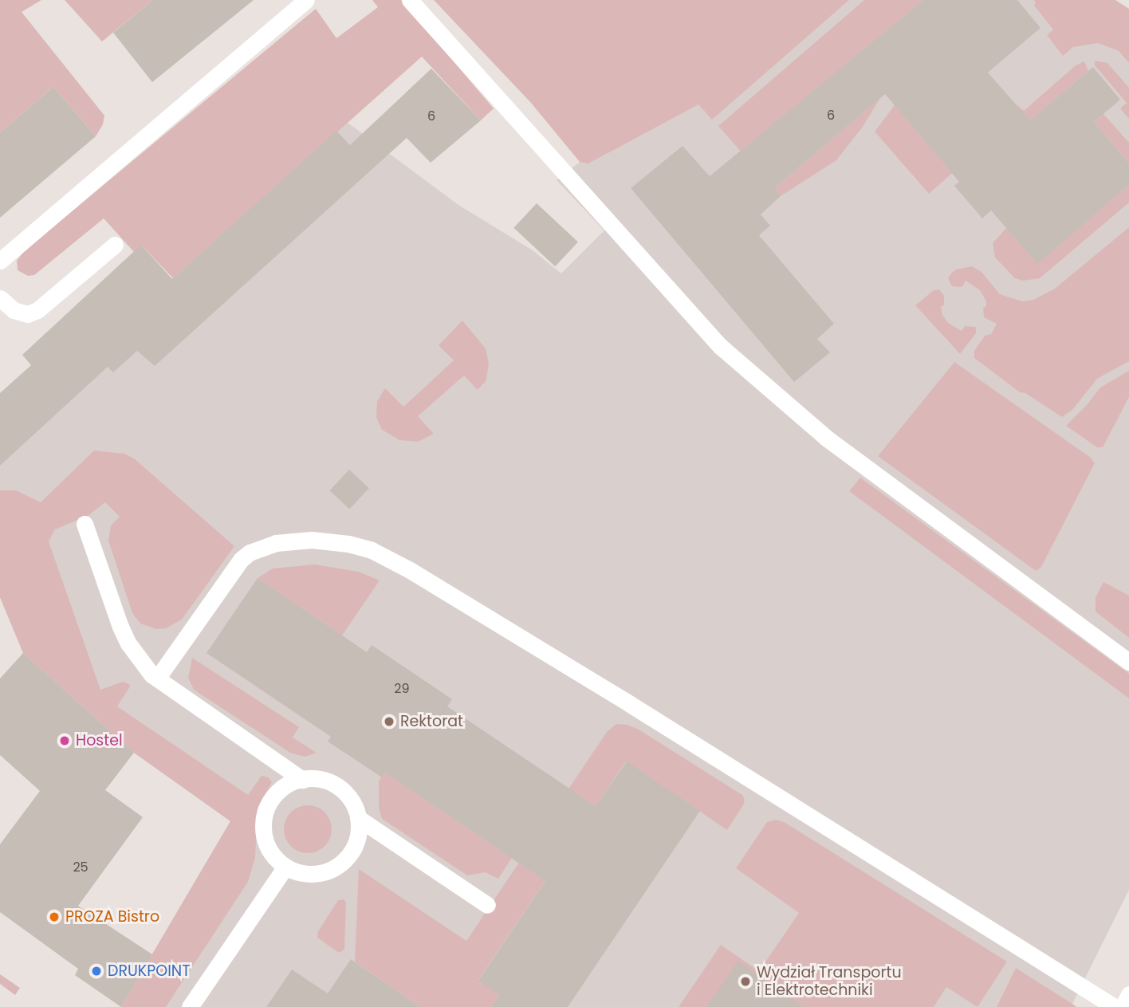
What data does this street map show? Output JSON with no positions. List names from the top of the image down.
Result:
{
  "places": [
    "Rektorat",
    "Hostel",
    "PROZA Bistro",
    "DRUKPOINT",
    "Wydział Transportu i Elektrotechniki"
  ],
  "house_numbers": [
    "6",
    "6",
    "29",
    "25"
  ]
}
